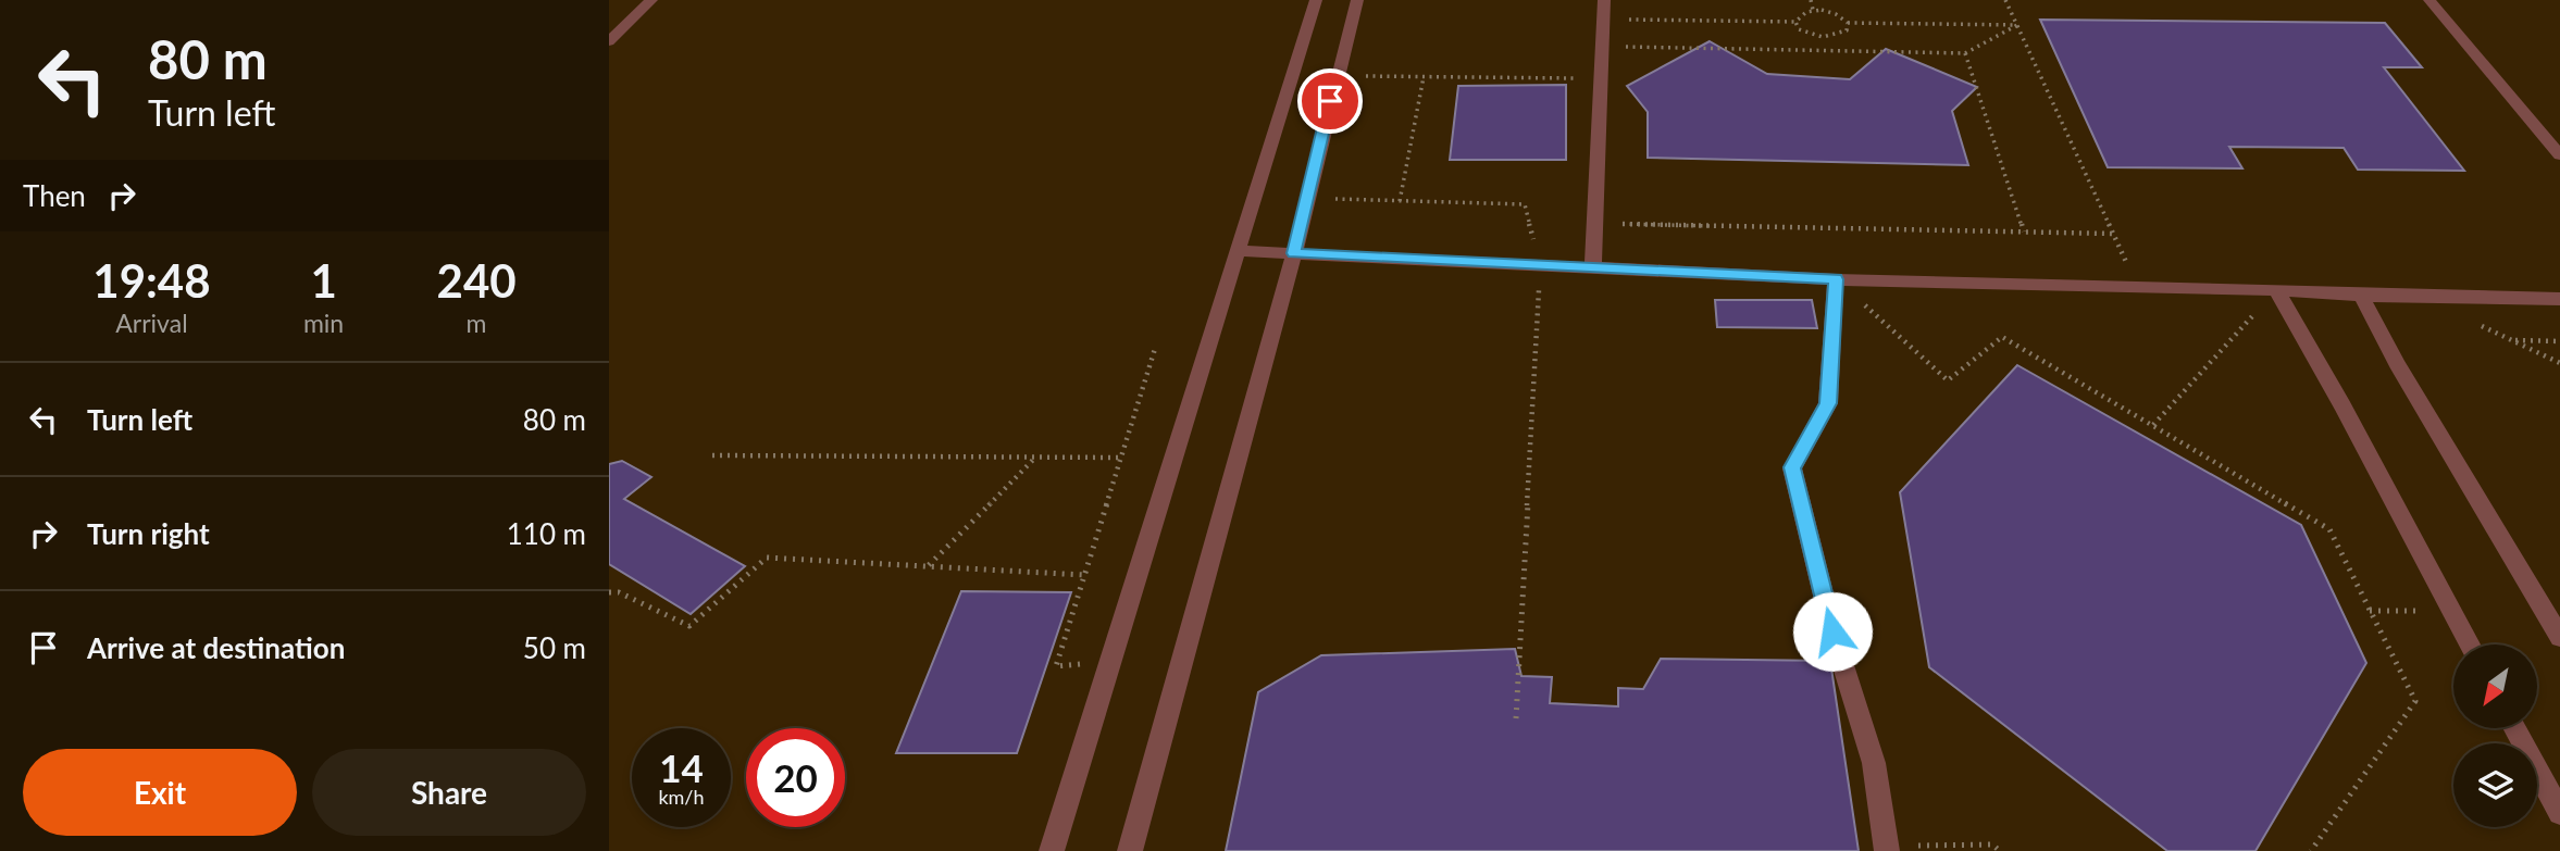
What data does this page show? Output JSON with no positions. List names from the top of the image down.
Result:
{
  "north": "bottom left",
  "page": {
    "turn": ["80 m", "Turn left"],
    "then": "Then",
    "eta": [
      "19:48",
      "Arrival",
      "1",
      "min",
      "240",
      "m"
    ],
    "list": [
      {
        "name": "Turn left",
        "value": "80 m"
      },
      {
        "name": "Turn right",
        "value": "110 m"
      },
      {
        "name": "Arrive at destination",
        "value": "50 m"
      }
    ],
    "speed": "14 km/h",
    "limit": "20",
    "buttons": ["Exit", "Share"]
  }
}
